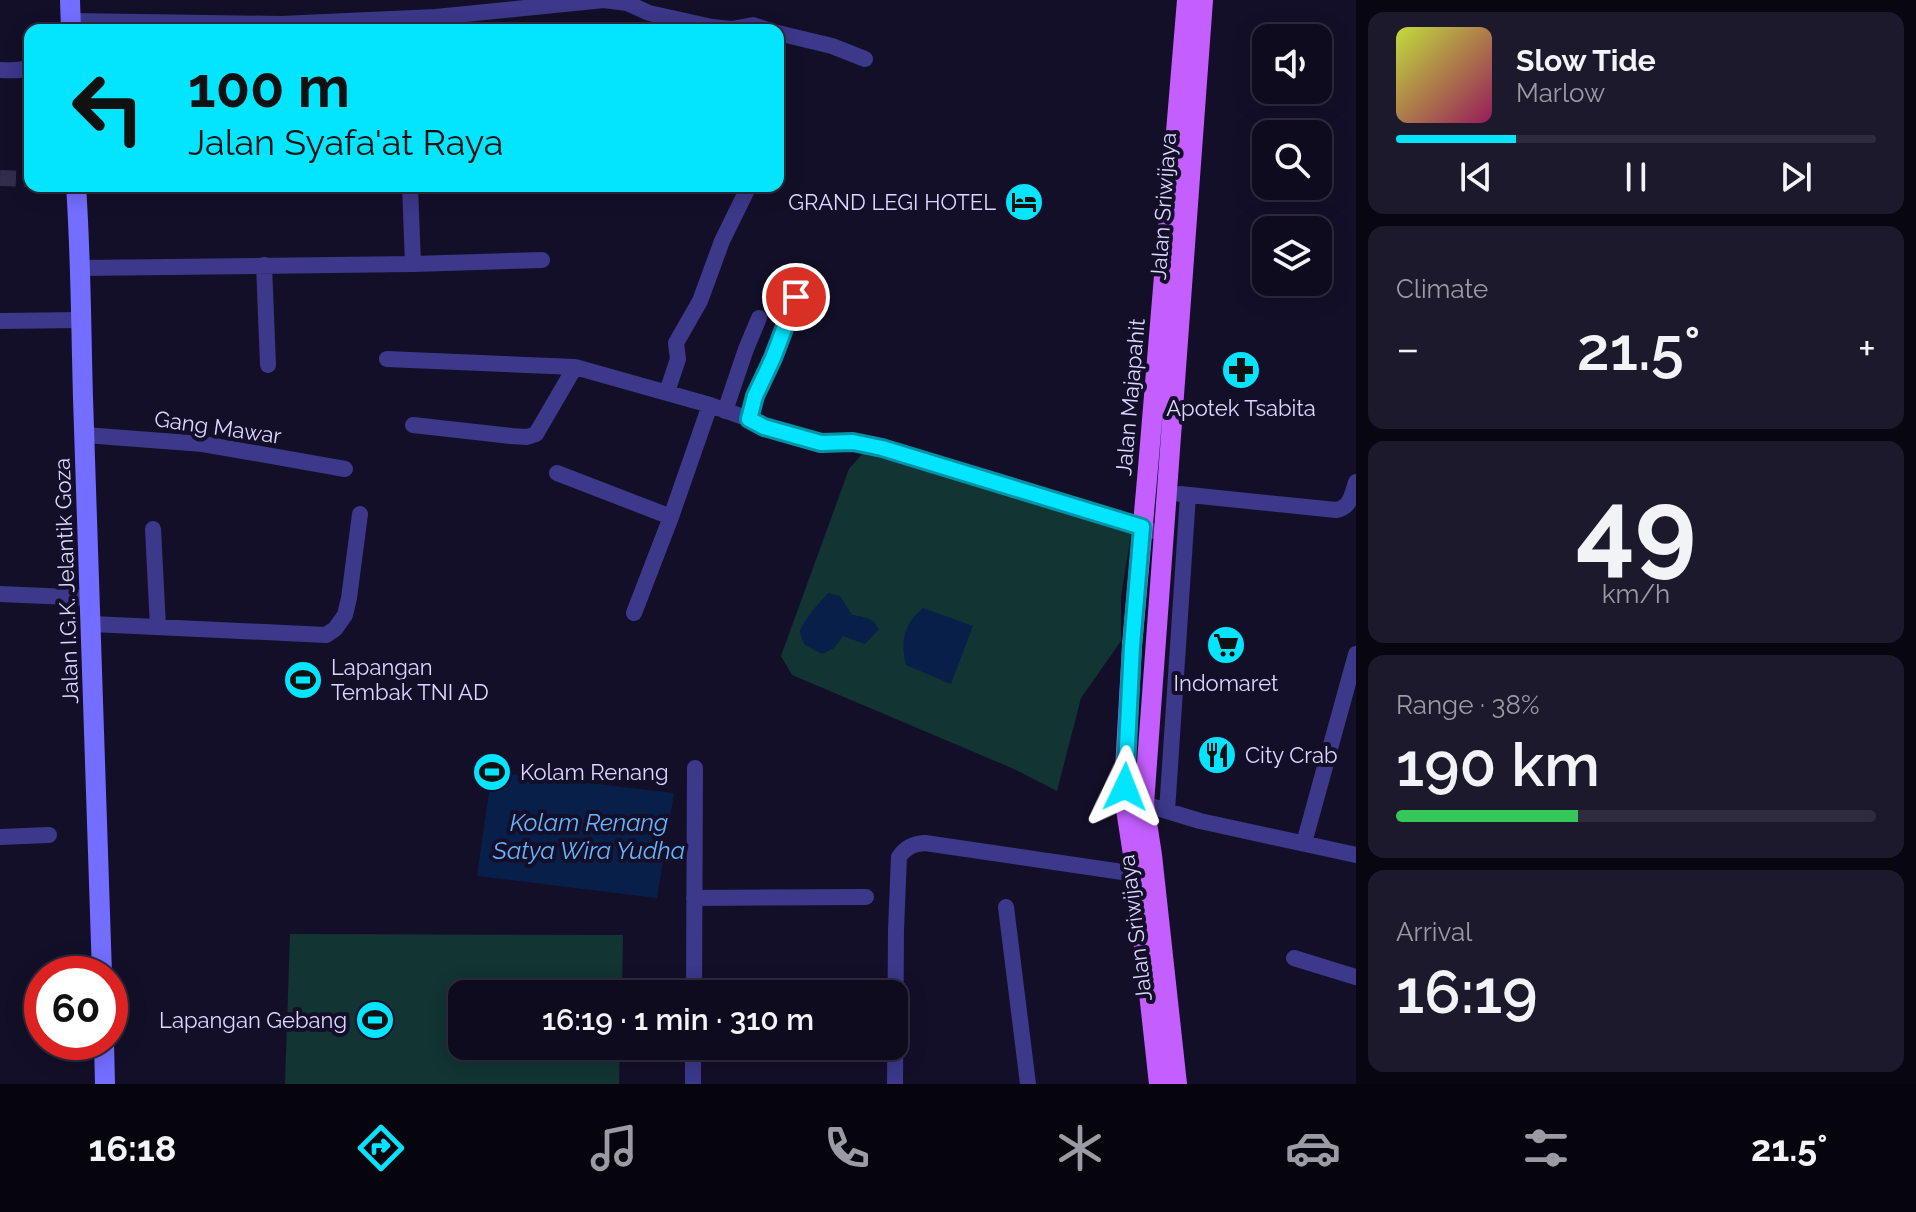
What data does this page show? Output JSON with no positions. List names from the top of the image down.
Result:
{
  "streets": {
    "main road": ["Jalan Sriwijaya", "Jalan Majapahit"],
    "street": ["Gang Mawar", "Jalan I.G.K. Jelantik Goza"]
  },
  "crossings": [
    ["Jalan Sriwijaya", "Jalan Majapahit"],
    ["Gang Mawar", "Jalan I.G.K. Jelantik Goza"]
  ],
  "water": ["Kolam Renang Satya Wira Yudha"],
  "places": {
    "hotel": ["GRAND LEGI HOTEL"],
    "pharmacy": ["Apotek Tsabita"],
    "supermarket": ["Indomaret"],
    "sports": ["Lapangan Tembak TNI AD", "Kolam Renang", "Lapangan Gebang"],
    "restaurant": ["City Crab"]
  },
  "page": {
    "turn": ["100 m", "Jalan Syafa'at Raya"],
    "song": ["Slow Tide", "Marlow"],
    "tile": [
      "Climate",
      ["49", "km/h"],
      ["Range · 38%", "190 km"],
      ["Arrival", "16:19"]
    ],
    "heat": ["−", "21.5°", "+"],
    "limit": "60",
    "trip": "16:19 · 1 min · 310 m",
    "tabs": ["16:18", "21.5°"]
  }
}
